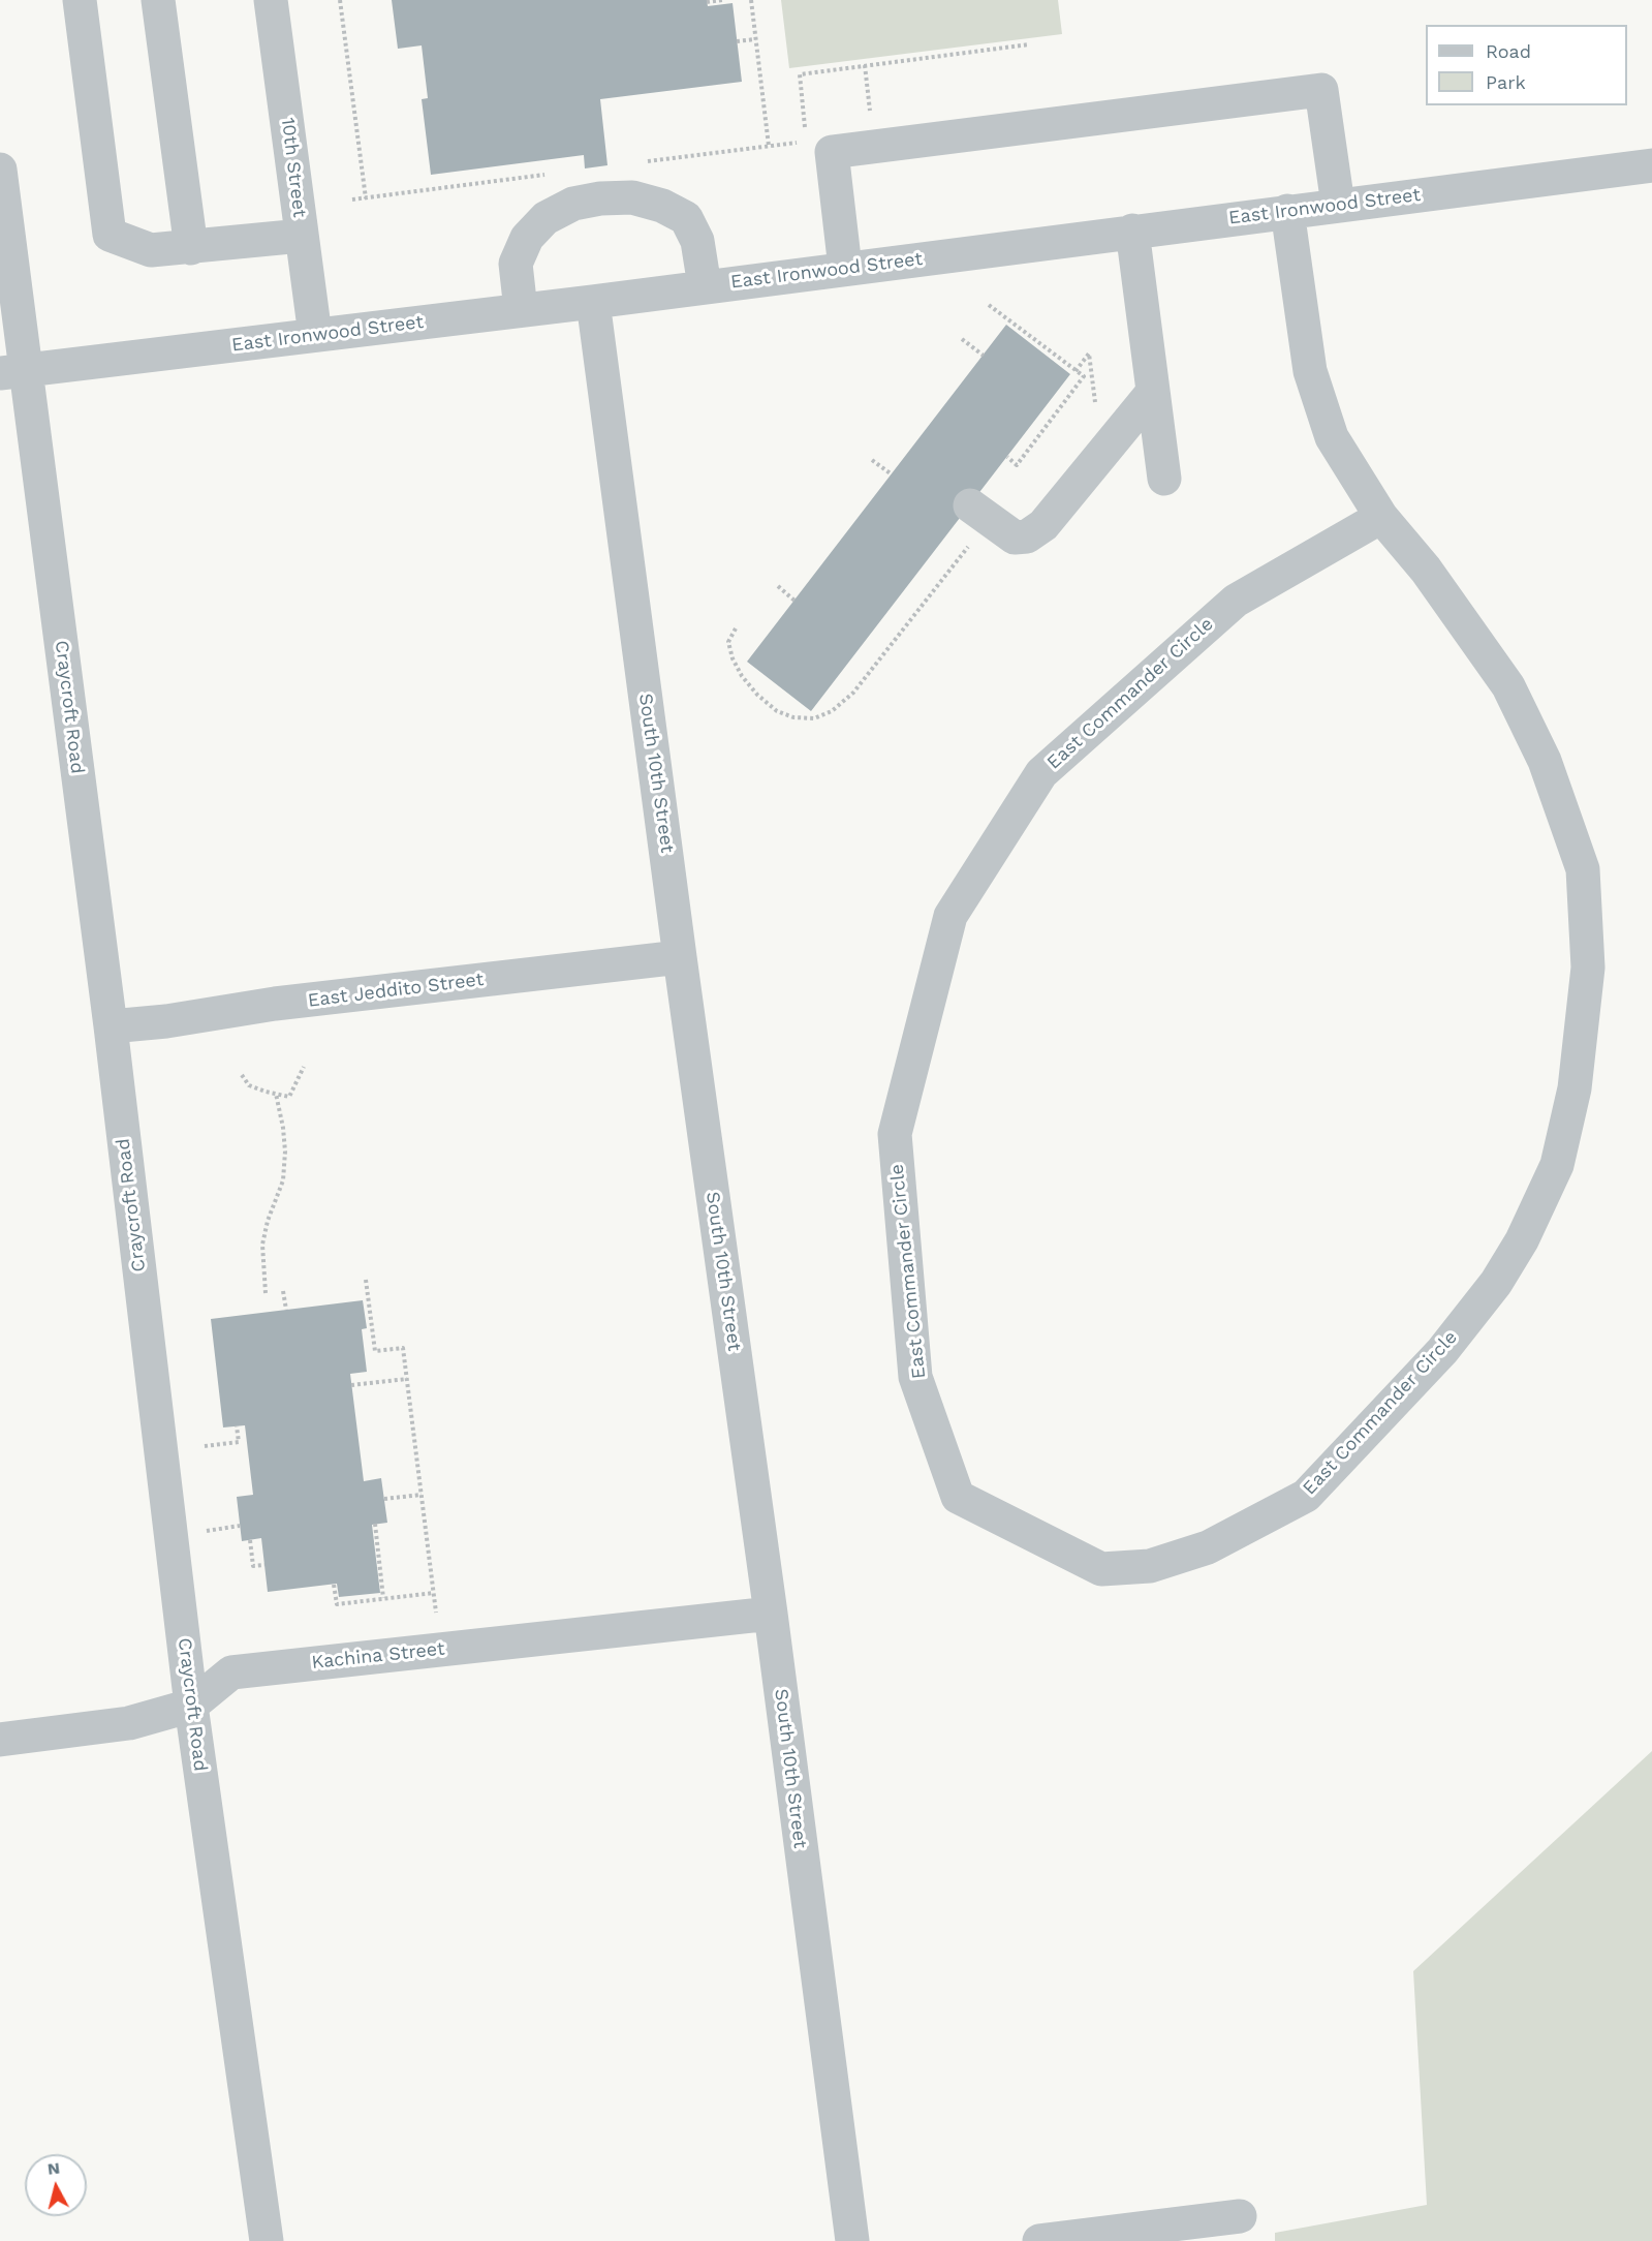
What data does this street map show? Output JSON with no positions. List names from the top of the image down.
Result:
{
  "streets": {
    "street": [
      "10th Street",
      "East Ironwood Street",
      "East Commander Circle",
      "Craycroft Road",
      "South 10th Street",
      "East Jeddito Street",
      "Kachina Street"
    ]
  },
  "crossings": [
    ["10th Street", "East Ironwood Street"],
    ["East Ironwood Street", "East Commander Circle"],
    ["East Ironwood Street", "Craycroft Road"],
    ["East Ironwood Street", "South 10th Street"],
    ["Craycroft Road", "East Jeddito Street"],
    ["Craycroft Road", "Kachina Street"],
    ["South 10th Street", "East Jeddito Street"],
    ["South 10th Street", "Kachina Street"]
  ],
  "legend": ["Road", "Park"],
  "north": "top"
}
